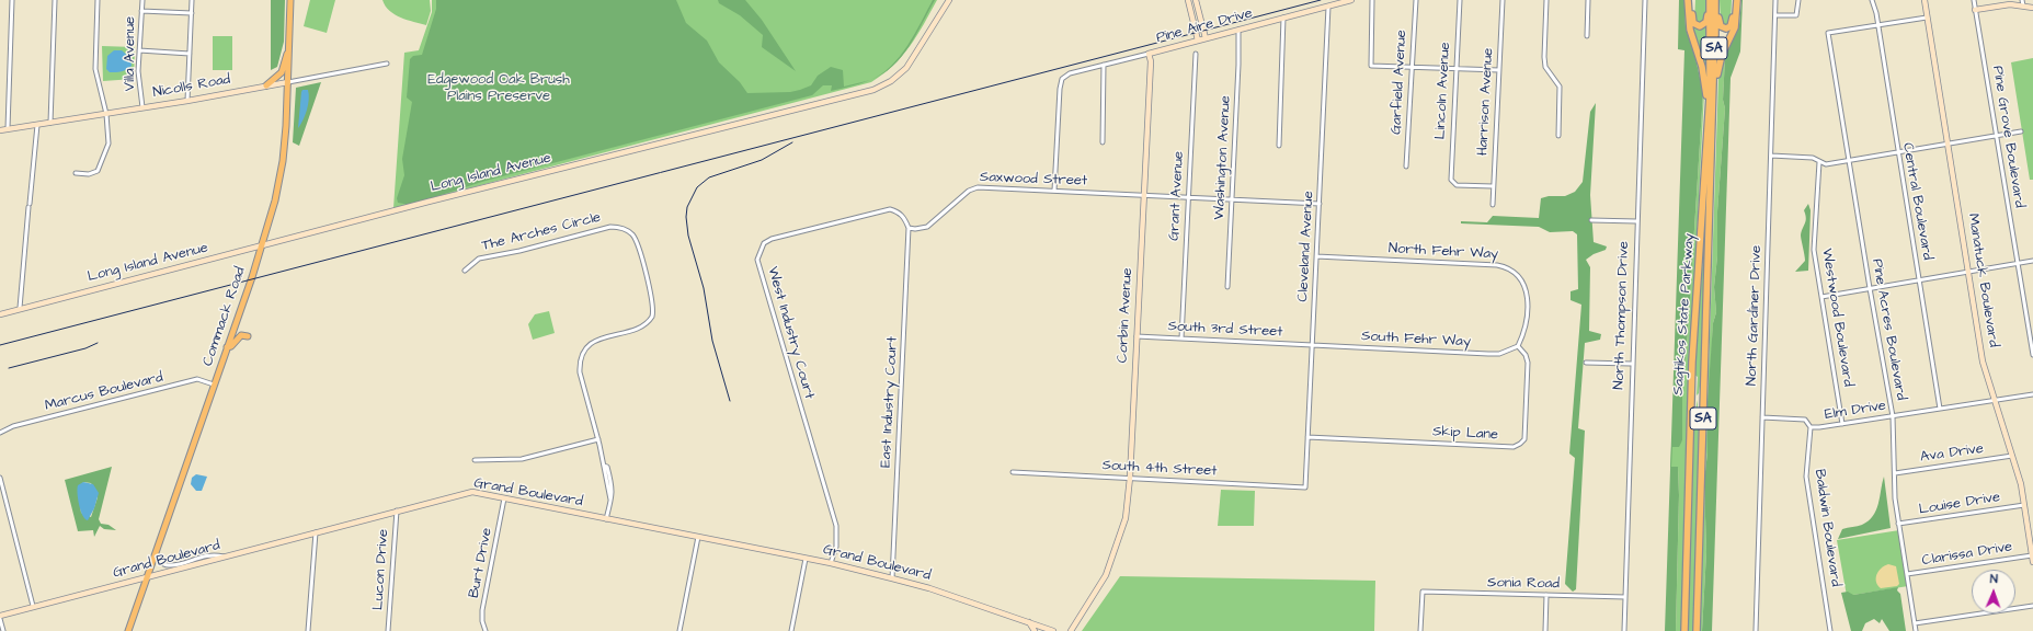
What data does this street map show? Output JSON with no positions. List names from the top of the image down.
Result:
{
  "streets": {
    "highway": ["SA", "Sagtikos State Parkway"],
    "main road": ["Commack Road"],
    "street": [
      "Pine Aire Drive",
      "Villa Avenue",
      "Garfield Avenue",
      "Nicolls Road",
      "Lincoln Avenue",
      "Harrison Avenue",
      "Pine Grove Boulevard",
      "Washington Avenue",
      "Long Island Avenue",
      "Saxwood Street",
      "Grant Avenue",
      "Central Boulevard",
      "The Arches Circle",
      "Cleveland Avenue",
      "North Fehr Way",
      "Manatuck Boulevard",
      "Corbin Avenue",
      "North Thompson Drive",
      "North Gardiner Drive",
      "Westwood Boulevard",
      "South 3rd Street",
      "Pine Acres Boulevard",
      "West Industry Court",
      "South Fehr Way",
      "Marcus Boulevard",
      "East Industry Court",
      "Elm Drive",
      "Skip Lane",
      "Ava Drive",
      "South 4th Street",
      "Grand Boulevard",
      "Louise Drive",
      "Baldwin Boulevard",
      "Clarissa Drive",
      "Burt Drive",
      "Lucon Drive",
      "Sonia Road"
    ]
  },
  "crossings": [
    ["Pine Aire Drive", "Washington Avenue"],
    ["Pine Aire Drive", "Saxwood Street"],
    ["Pine Aire Drive", "Cleveland Avenue"],
    ["Pine Aire Drive", "Corbin Avenue"],
    ["Villa Avenue", "Nicolls Road"],
    ["Nicolls Road", "Commack Road"],
    ["Lincoln Avenue", "Harrison Avenue"],
    ["Washington Avenue", "Saxwood Street"],
    ["Long Island Avenue", "Commack Road"],
    ["Saxwood Street", "Grant Avenue"],
    ["Saxwood Street", "Cleveland Avenue"],
    ["Saxwood Street", "Corbin Avenue"],
    ["Saxwood Street", "West Industry Court"],
    ["Saxwood Street", "East Industry Court"],
    ["Grant Avenue", "South 3rd Street"],
    ["Central Boulevard", "Pine Acres Boulevard"],
    ["Central Boulevard", "Elm Drive"],
    ["The Arches Circle", "Grand Boulevard"],
    ["Cleveland Avenue", "North Fehr Way"],
    ["Cleveland Avenue", "South 3rd Street"],
    ["Cleveland Avenue", "South Fehr Way"],
    ["Cleveland Avenue", "Skip Lane"],
    ["Cleveland Avenue", "South 4th Street"],
    ["North Fehr Way", "South Fehr Way"],
    ["North Fehr Way", "Skip Lane"],
    ["Manatuck Boulevard", "Elm Drive"],
    ["Manatuck Boulevard", "Ava Drive"],
    ["Manatuck Boulevard", "Louise Drive"],
    ["Manatuck Boulevard", "Clarissa Drive"],
    ["Corbin Avenue", "South 3rd Street"],
    ["Corbin Avenue", "South 4th Street"],
    ["North Thompson Drive", "Sonia Road"],
    ["North Gardiner Drive", "Elm Drive"],
    ["Commack Road", "Marcus Boulevard"],
    ["Commack Road", "Grand Boulevard"],
    ["Westwood Boulevard", "Elm Drive"],
    ["South 3rd Street", "South Fehr Way"],
    ["Pine Acres Boulevard", "Elm Drive"],
    ["Pine Acres Boulevard", "Ava Drive"],
    ["Pine Acres Boulevard", "Louise Drive"],
    ["Pine Acres Boulevard", "Clarissa Drive"],
    ["West Industry Court", "East Industry Court"],
    ["West Industry Court", "Grand Boulevard"],
    ["South Fehr Way", "Skip Lane"],
    ["East Industry Court", "Grand Boulevard"],
    ["Elm Drive", "Baldwin Boulevard"],
    ["Grand Boulevard", "Burt Drive"],
    ["Grand Boulevard", "Lucon Drive"]
  ],
  "parks": ["Edgewood Oak Brush Plains Preserve"],
  "north": "top"
}
